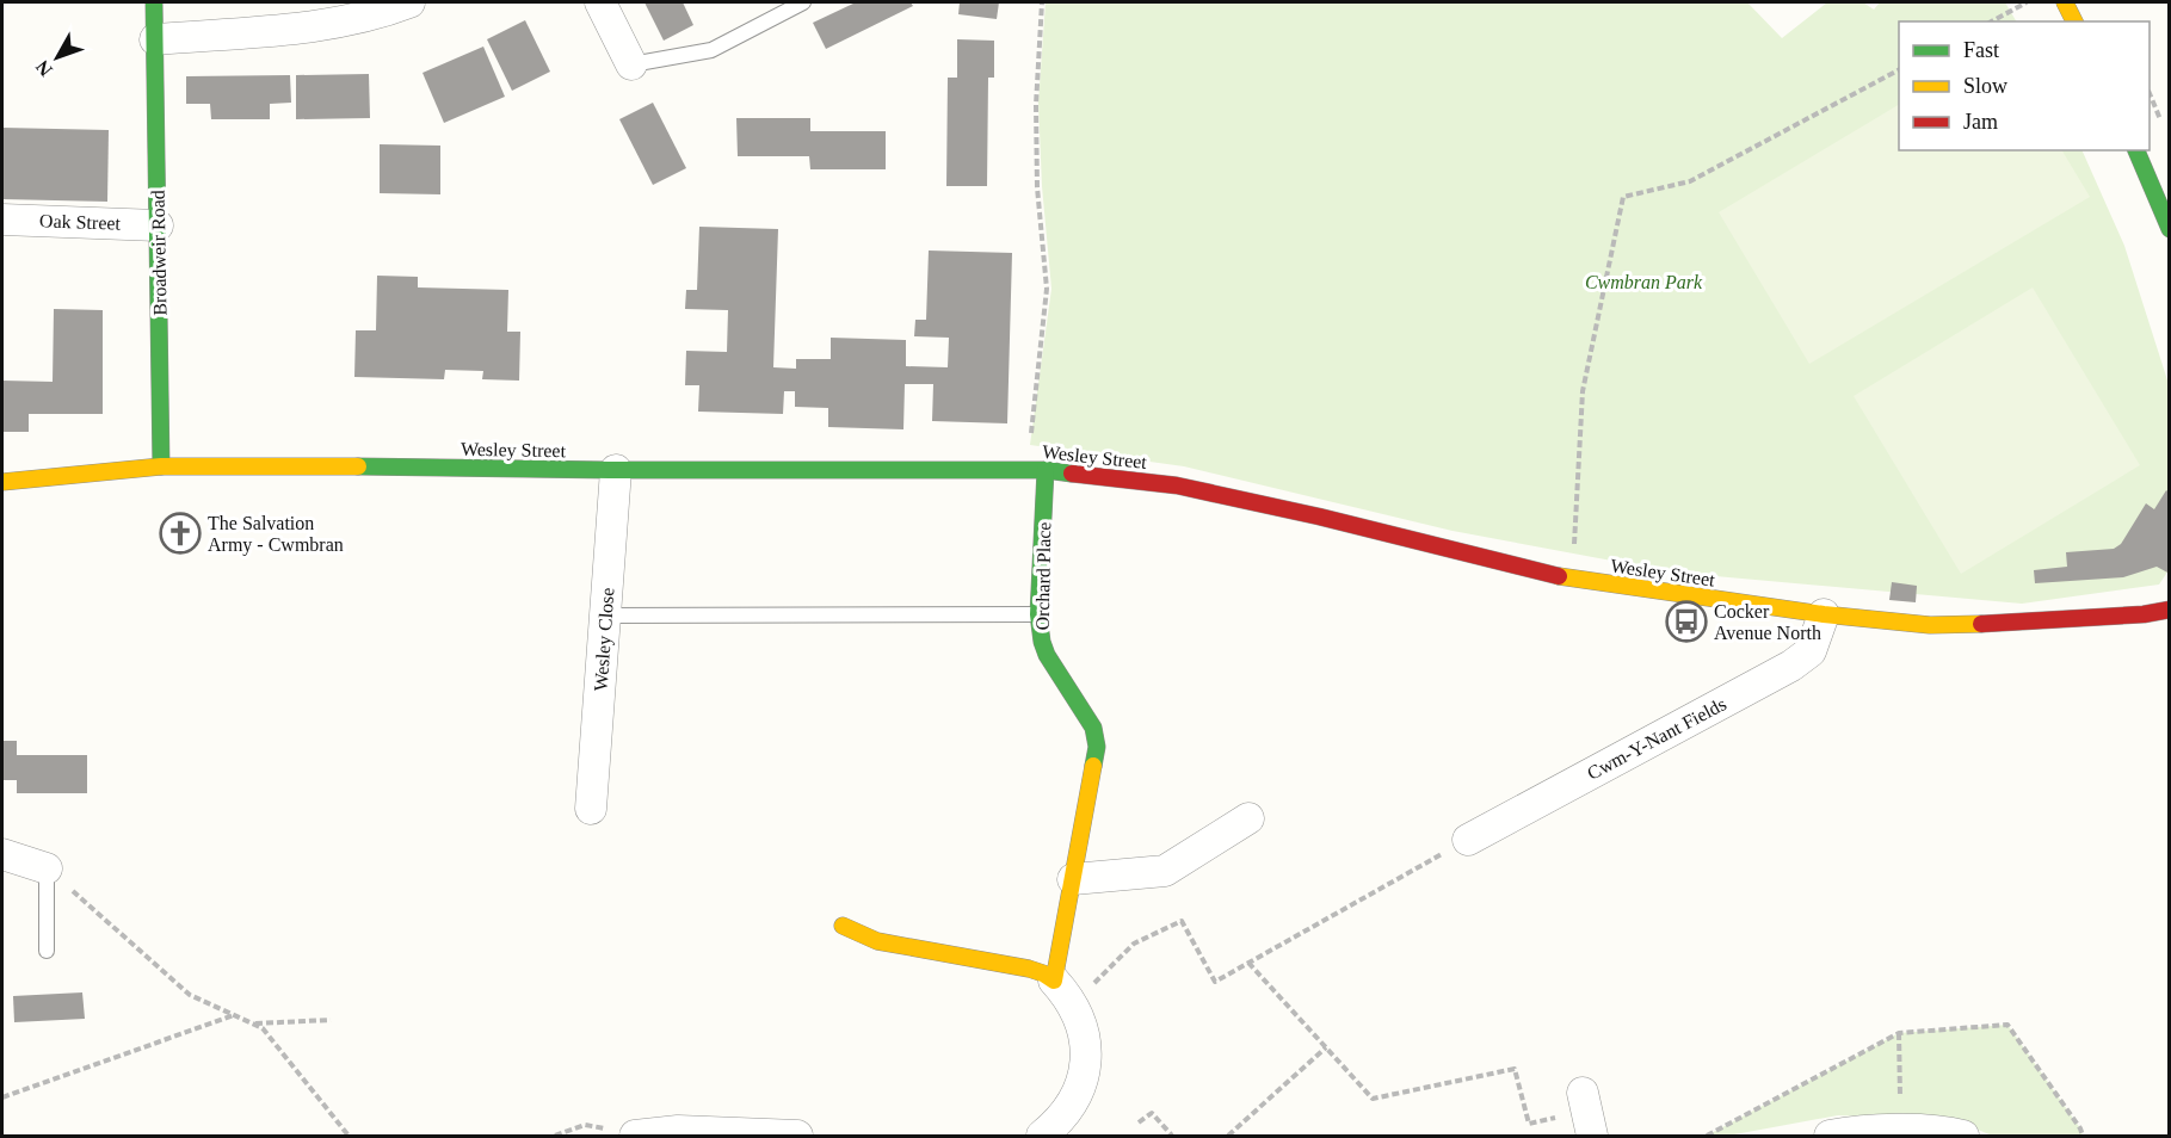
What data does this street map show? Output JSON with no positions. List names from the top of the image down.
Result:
{
  "streets": {
    "street": [
      "Oak Street",
      "Broadweir Road",
      "Wesley Street",
      "Orchard Place",
      "Wesley Close",
      "Cwm-Y-Nant Fields"
    ]
  },
  "crossings": [
    ["Oak Street", "Broadweir Road"],
    ["Broadweir Road", "Wesley Street"],
    ["Wesley Street", "Orchard Place"],
    ["Wesley Street", "Wesley Close"],
    ["Wesley Street", "Cwm-Y-Nant Fields"]
  ],
  "parks": ["Cwmbran Park"],
  "places": {
    "church": ["The Salvation Army - Cwmbran"],
    "bus stop": ["Cocker Avenue North"]
  },
  "legend": ["Fast", "Slow", "Jam"],
  "north": "bottom left"
}
